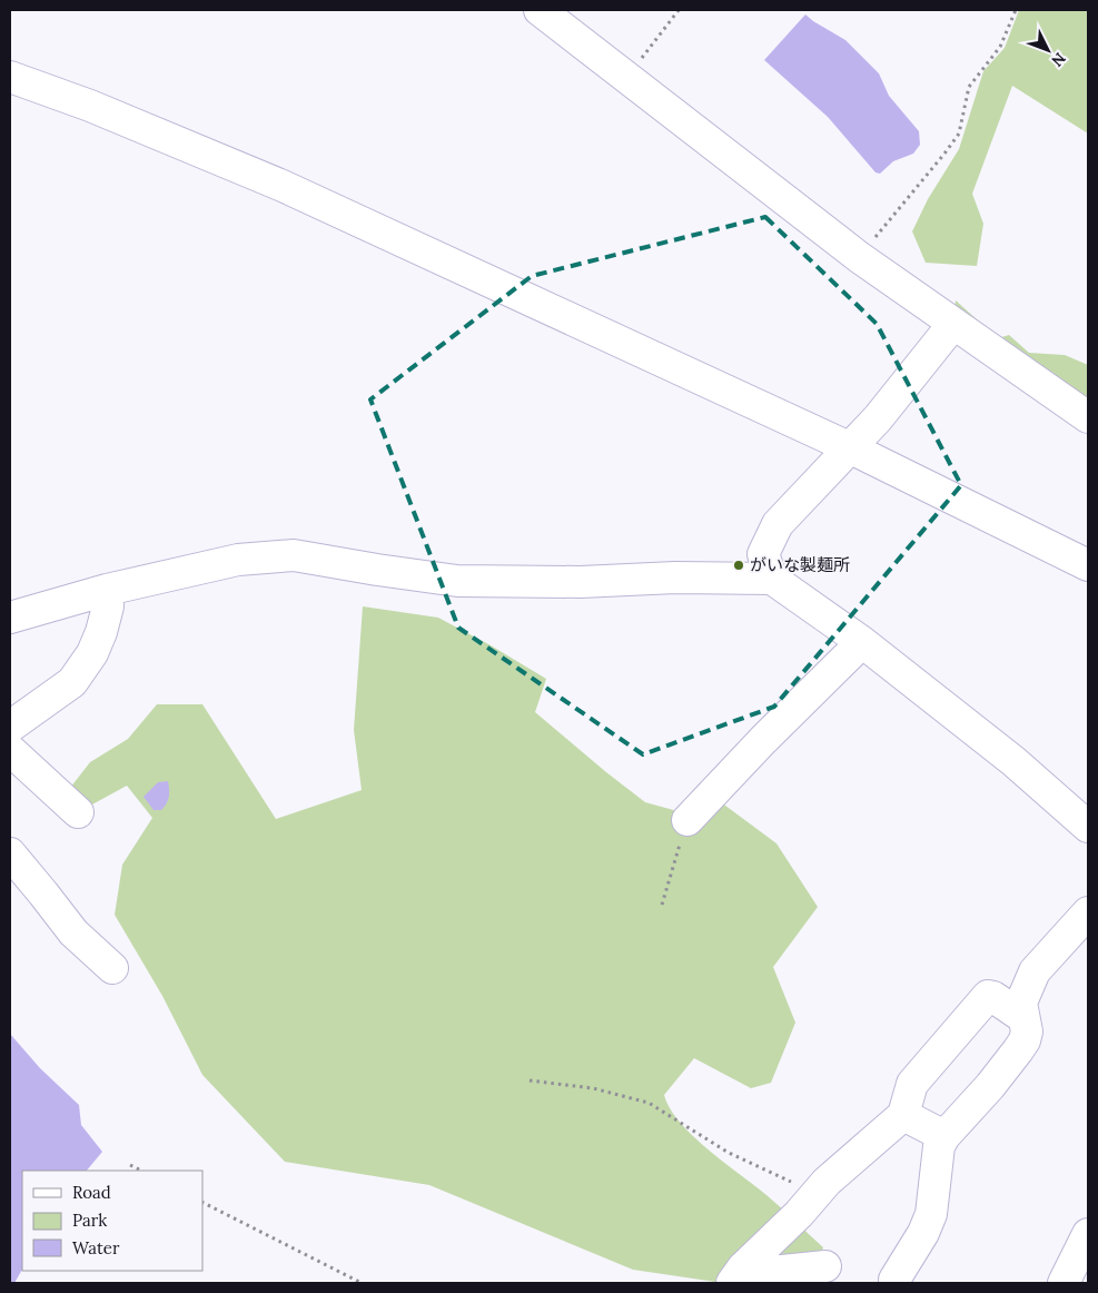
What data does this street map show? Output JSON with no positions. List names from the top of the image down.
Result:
{
  "places": ["がいな製麺所"],
  "legend": ["Road", "Park", "Water"],
  "north": "bottom right"
}
